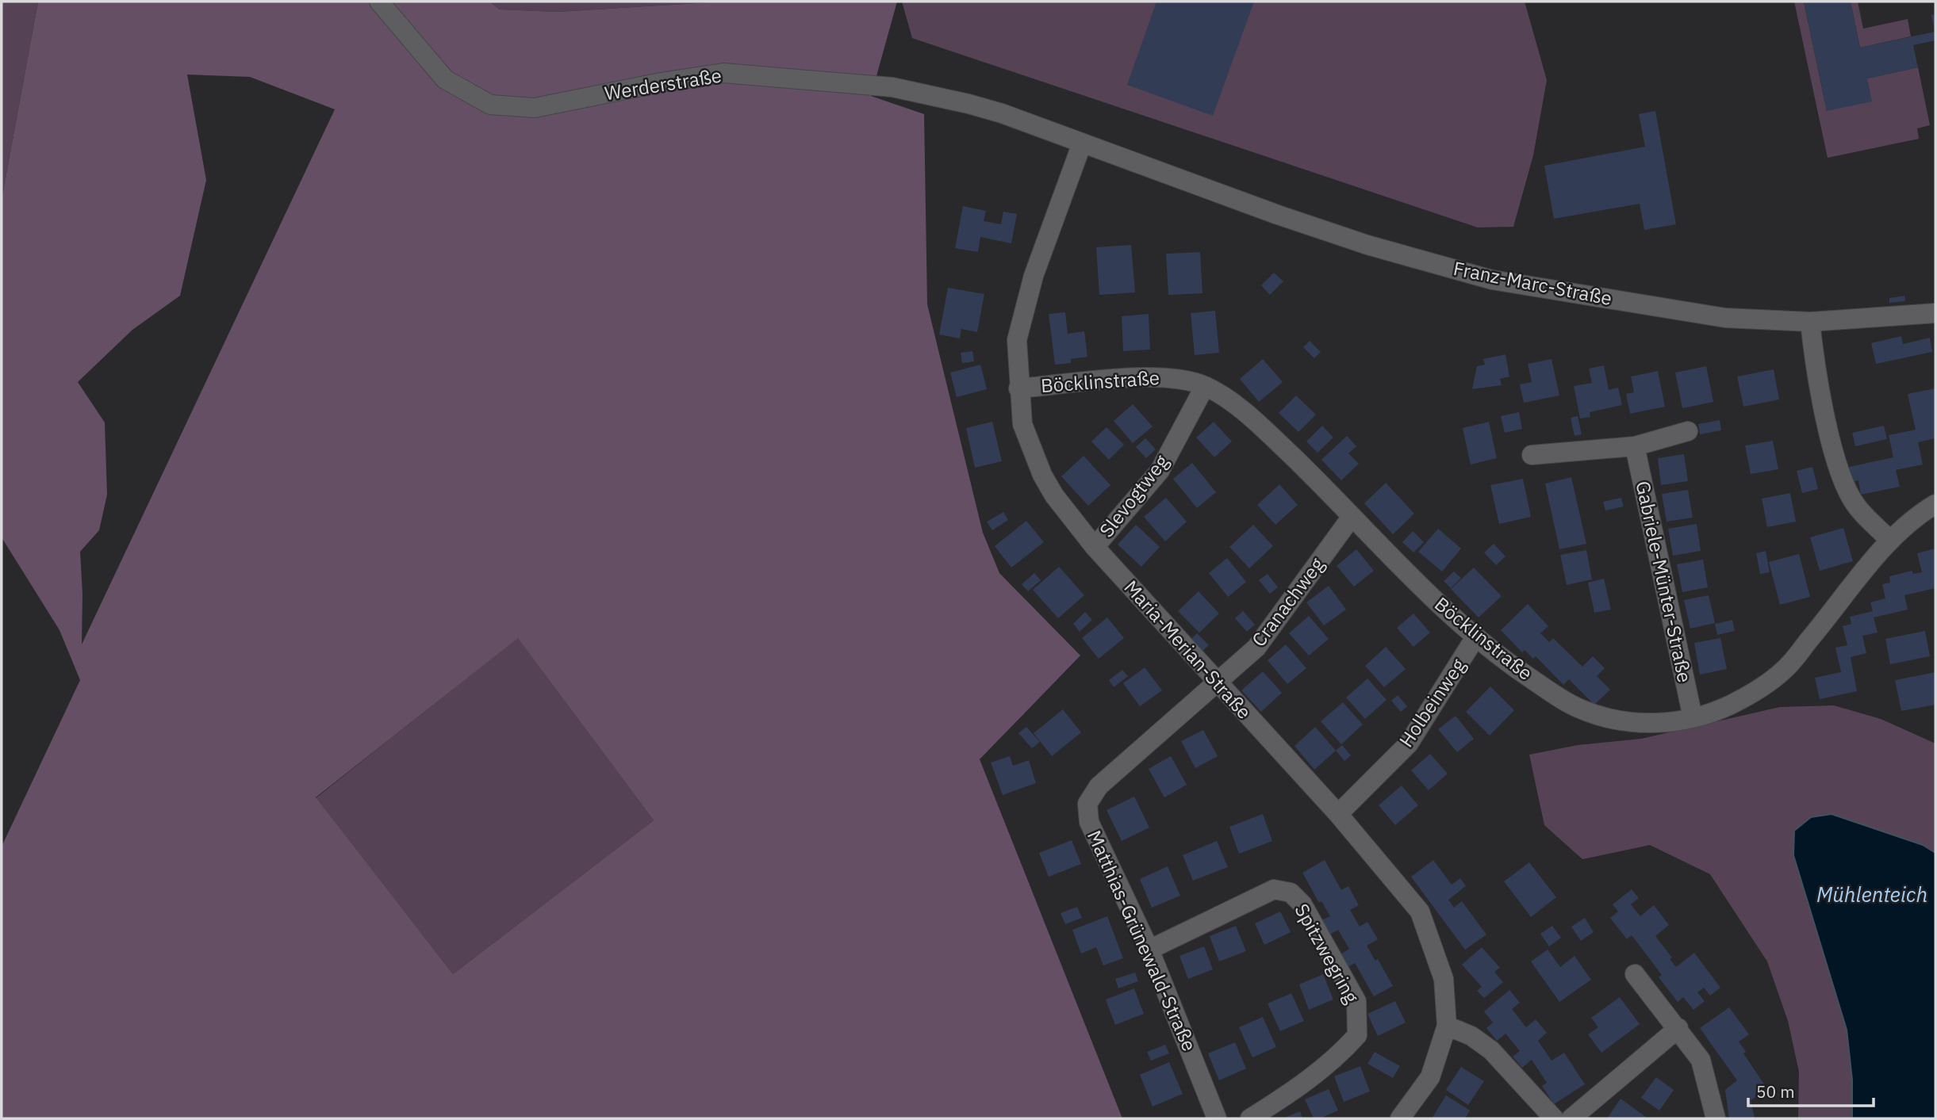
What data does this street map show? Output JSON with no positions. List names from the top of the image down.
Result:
{
  "streets": {
    "street": [
      "Werderstraße",
      "Franz-Marc-Straße",
      "Böcklinstraße",
      "Slevogtweg",
      "Gabriele-Münter-Straße",
      "Cranachweg",
      "Maria-Merian-Straße",
      "Holbeinweg",
      "Matthias-Grünewald-Straße",
      "Spitzwegring"
    ]
  },
  "crossings": [
    ["Werderstraße", "Franz-Marc-Straße"],
    ["Werderstraße", "Maria-Merian-Straße"],
    ["Franz-Marc-Straße", "Maria-Merian-Straße"],
    ["Böcklinstraße", "Slevogtweg"],
    ["Böcklinstraße", "Gabriele-Münter-Straße"],
    ["Böcklinstraße", "Cranachweg"],
    ["Böcklinstraße", "Maria-Merian-Straße"],
    ["Böcklinstraße", "Holbeinweg"],
    ["Slevogtweg", "Maria-Merian-Straße"],
    ["Cranachweg", "Maria-Merian-Straße"],
    ["Cranachweg", "Matthias-Grünewald-Straße"],
    ["Maria-Merian-Straße", "Holbeinweg"],
    ["Maria-Merian-Straße", "Matthias-Grünewald-Straße"],
    ["Matthias-Grünewald-Straße", "Spitzwegring"]
  ],
  "water": ["Mühlenteich"],
  "scale_bar": "50 m"
}
